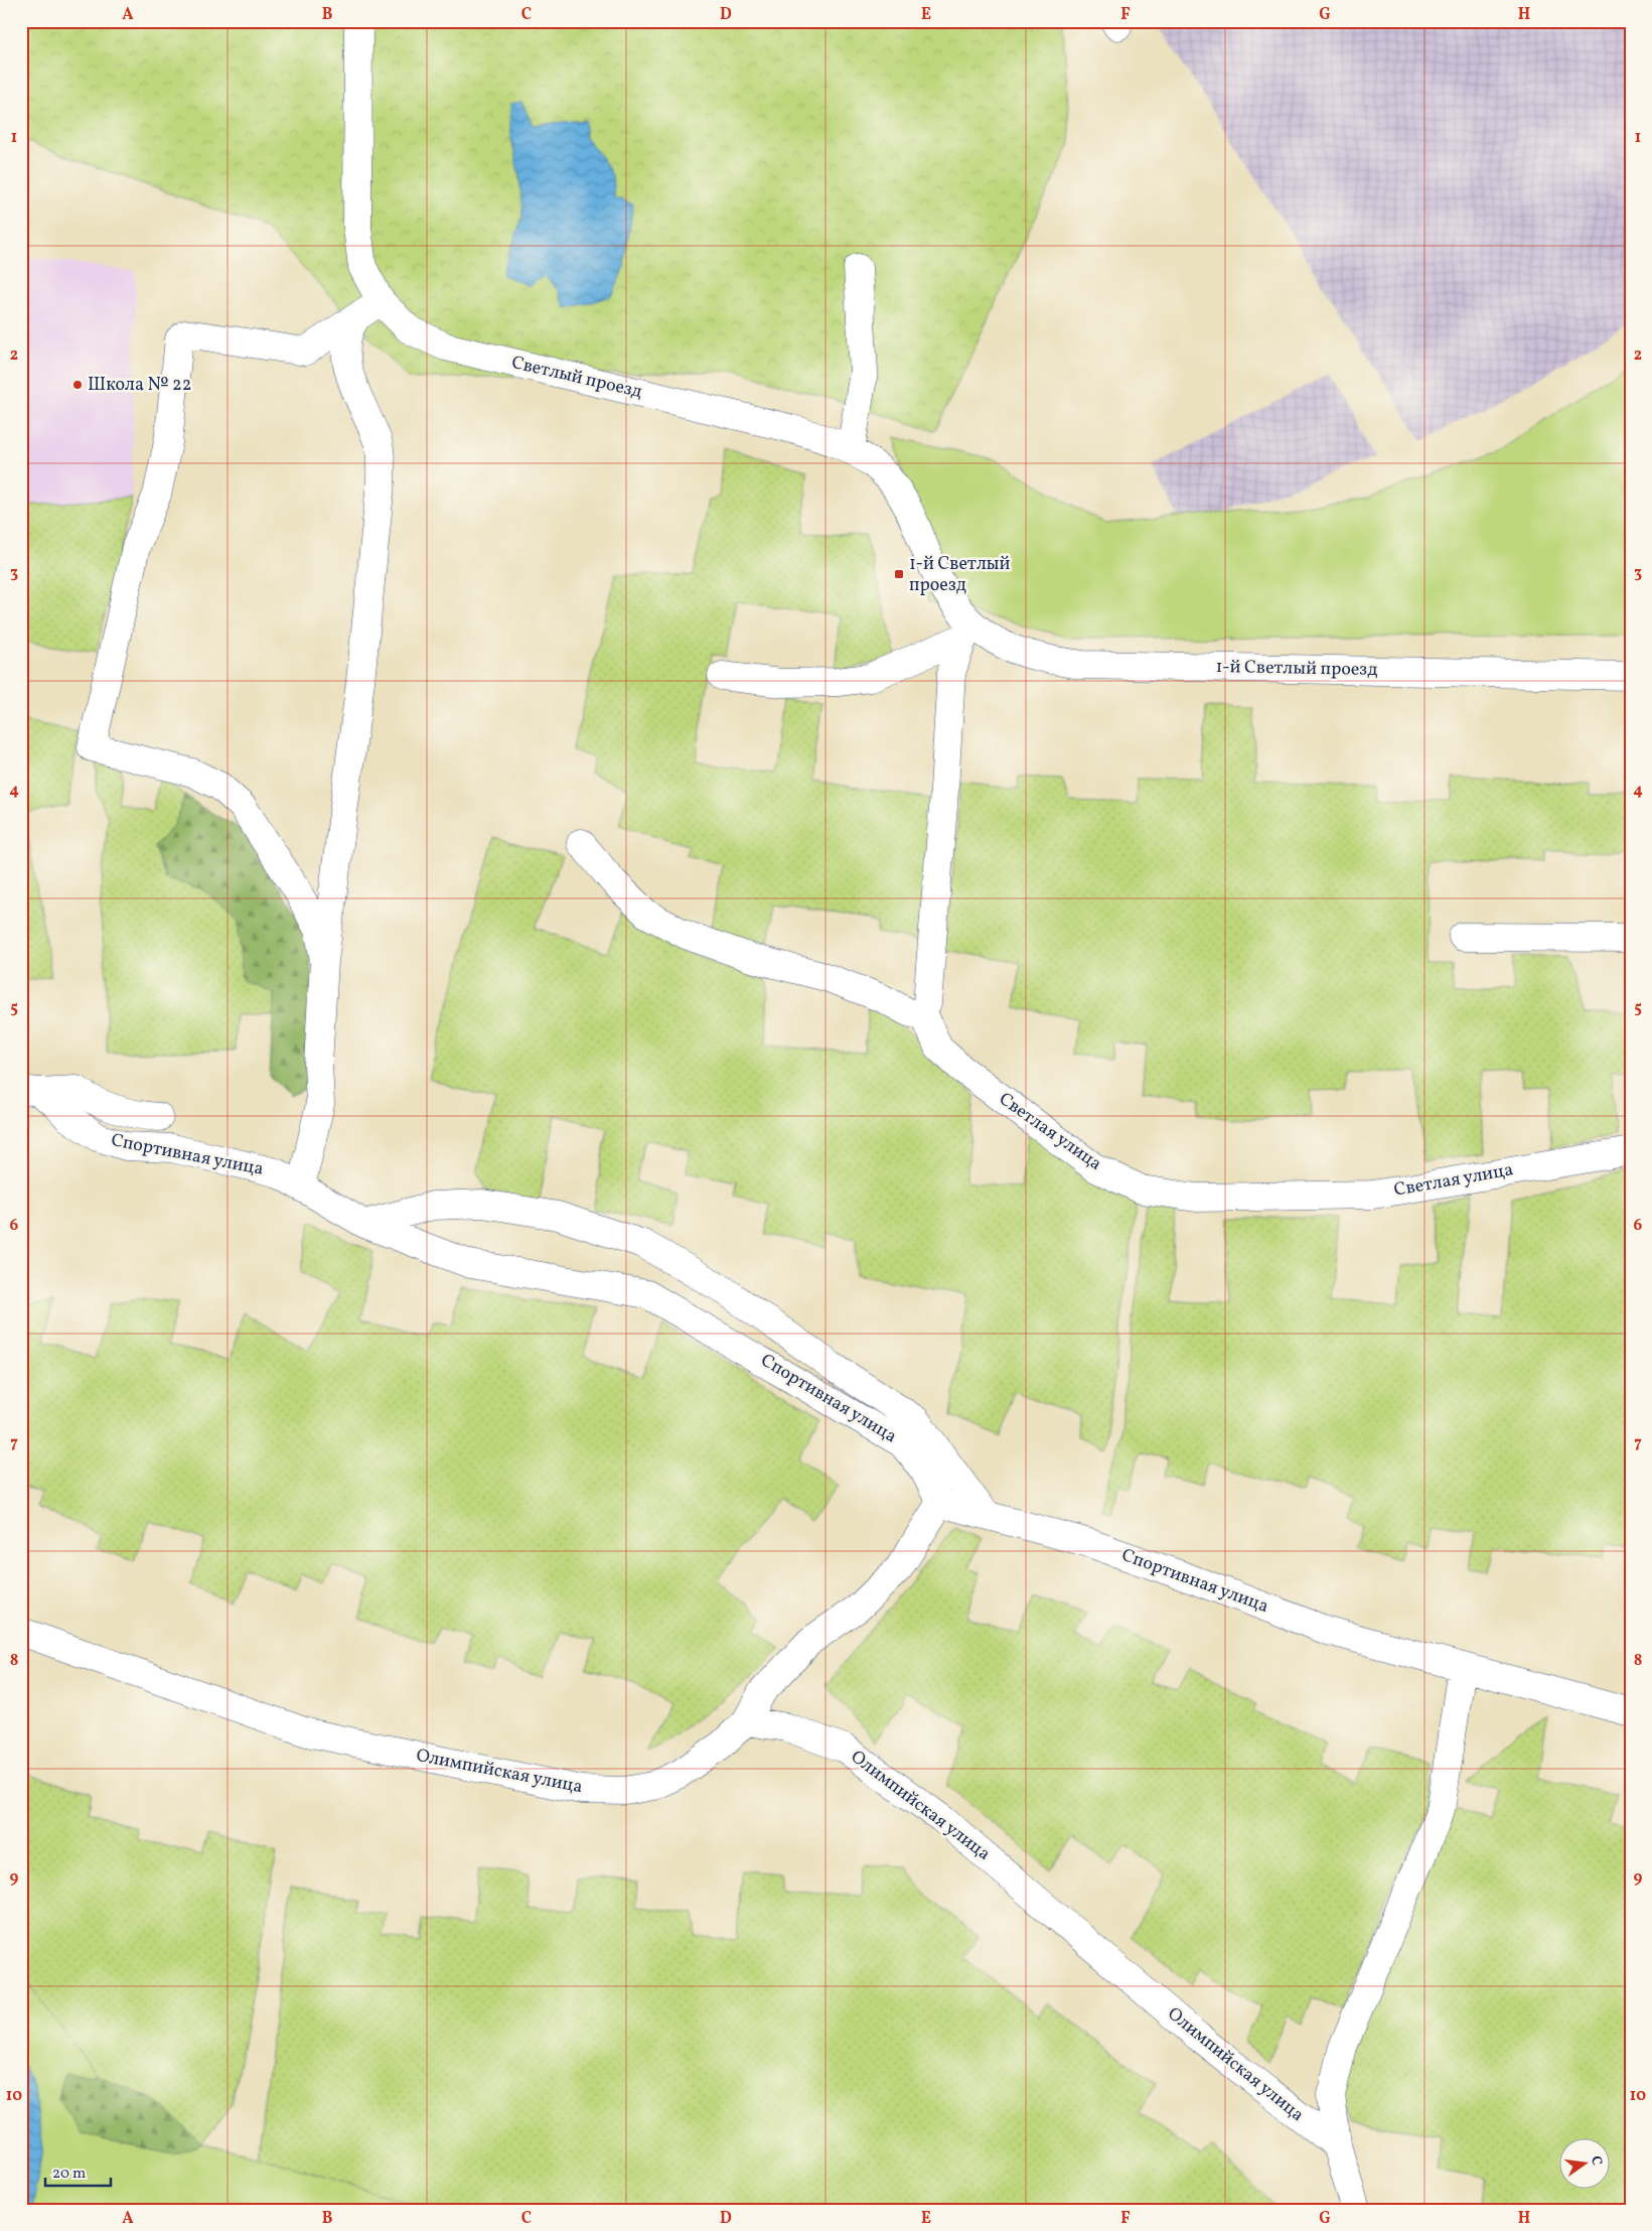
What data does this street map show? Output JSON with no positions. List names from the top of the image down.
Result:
{
  "streets": {
    "street": [
      "Светлый проезд",
      "1-й Светлый проезд",
      "Светлая улица",
      "Спортивная улица",
      "Олимпийская улица"
    ]
  },
  "crossings": [
    ["Светлый проезд", "1-й Светлый проезд"]
  ],
  "places": {
    "other": ["Школа № 22"],
    "transit": ["1-й Светлый проезд"]
  },
  "scale_bar": "20 m",
  "north": "right",
  "grid": {
    "columns": [
      "A",
      "B",
      "C",
      "D",
      "E",
      "F",
      "G",
      "H"
    ],
    "rows": [
      "1",
      "2",
      "3",
      "4",
      "5",
      "6",
      "7",
      "8",
      "9",
      "10"
    ]
  }
}
